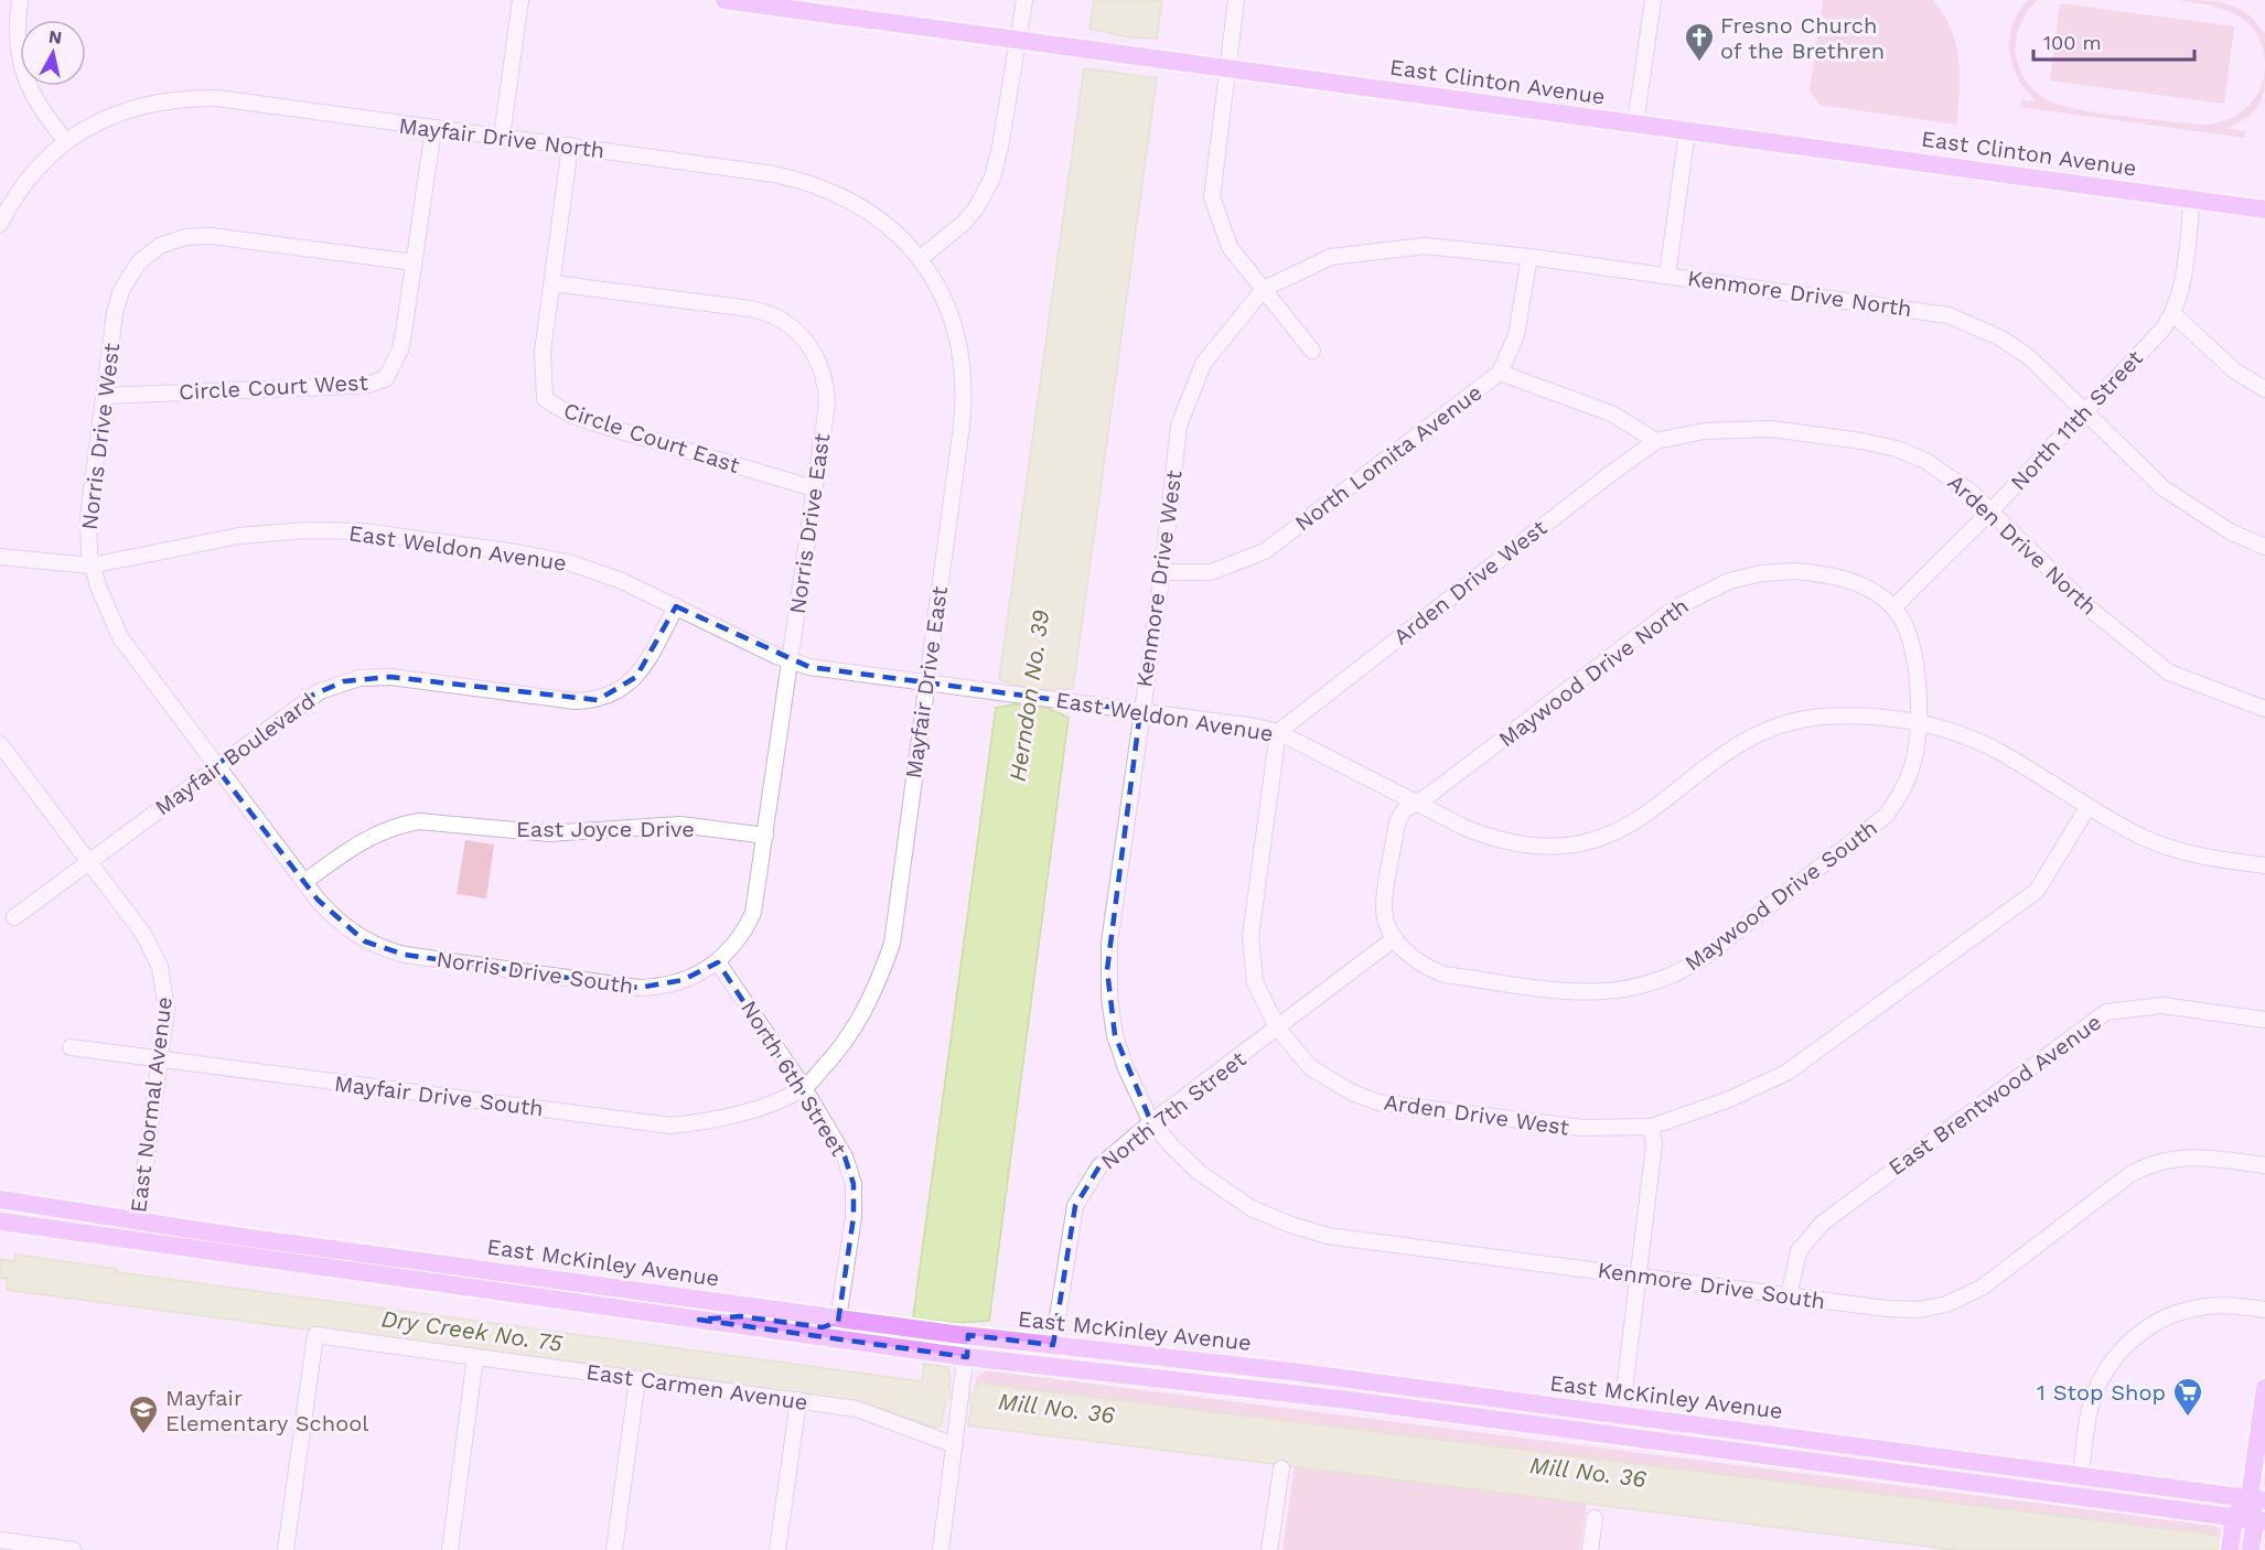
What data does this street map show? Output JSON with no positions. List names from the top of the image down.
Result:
{
  "streets": {
    "main road": ["East Clinton Avenue", "East McKinley Avenue"],
    "street": [
      "Mayfair Drive North",
      "Kenmore Drive North",
      "Circle Court West",
      "North 11th Street",
      "Norris Drive West",
      "Circle Court East",
      "North Lomita Avenue",
      "Norris Drive East",
      "Arden Drive North",
      "East Weldon Avenue",
      "Kenmore Drive West",
      "Arden Drive West",
      "Maywood Drive North",
      "Mayfair Drive East",
      "Mayfair Boulevard",
      "East Joyce Drive",
      "Maywood Drive South",
      "Norris Drive South",
      "North 6th Street",
      "East Brentwood Avenue",
      "Mayfair Drive South",
      "East Normal Avenue",
      "North 7th Street",
      "Kenmore Drive South",
      "East Carmen Avenue"
    ]
  },
  "crossings": [
    ["East Clinton Avenue", "North 11th Street"],
    ["Mayfair Drive North", "Circle Court West"],
    ["Mayfair Drive North", "Circle Court East"],
    ["Mayfair Drive North", "Mayfair Drive East"],
    ["Kenmore Drive North", "North 11th Street"],
    ["Kenmore Drive North", "North Lomita Avenue"],
    ["Kenmore Drive North", "Kenmore Drive West"],
    ["Circle Court West", "Norris Drive West"],
    ["North 11th Street", "Arden Drive North"],
    ["North 11th Street", "Maywood Drive North"],
    ["Norris Drive West", "East Weldon Avenue"],
    ["Norris Drive West", "Mayfair Boulevard"],
    ["Norris Drive West", "East Joyce Drive"],
    ["Norris Drive West", "Norris Drive South"],
    ["Circle Court East", "Norris Drive East"],
    ["North Lomita Avenue", "Kenmore Drive West"],
    ["Norris Drive East", "East Weldon Avenue"],
    ["Norris Drive East", "East Joyce Drive"],
    ["Norris Drive East", "Norris Drive South"],
    ["Norris Drive East", "North 6th Street"],
    ["Arden Drive North", "Arden Drive West"],
    ["East Weldon Avenue", "Kenmore Drive West"],
    ["East Weldon Avenue", "Arden Drive West"],
    ["East Weldon Avenue", "Maywood Drive North"],
    ["East Weldon Avenue", "Mayfair Drive East"],
    ["East Weldon Avenue", "Mayfair Boulevard"],
    ["East Weldon Avenue", "Maywood Drive South"],
    ["Kenmore Drive West", "North 7th Street"],
    ["Kenmore Drive West", "Kenmore Drive South"],
    ["Arden Drive West", "North 7th Street"],
    ["Maywood Drive North", "Maywood Drive South"],
    ["Mayfair Drive East", "North 6th Street"],
    ["Mayfair Drive East", "Mayfair Drive South"],
    ["Mayfair Boulevard", "East Normal Avenue"],
    ["Maywood Drive South", "North 7th Street"],
    ["Norris Drive South", "North 6th Street"],
    ["North 6th Street", "Mayfair Drive South"],
    ["North 6th Street", "East McKinley Avenue"],
    ["East Brentwood Avenue", "Kenmore Drive South"],
    ["Mayfair Drive South", "East Normal Avenue"],
    ["East Normal Avenue", "East McKinley Avenue"],
    ["North 7th Street", "East McKinley Avenue"],
    ["North 7th Street", "Kenmore Drive South"]
  ],
  "water": ["Herndon No. 39", "Dry Creek No. 75", "Mill No. 36"],
  "places": {
    "church": ["Fresno Church of the Brethren"],
    "supermarket": ["1 Stop Shop"],
    "school or university": ["Mayfair Elementary School"]
  },
  "scale_bar": "100 m",
  "north": "top"
}
